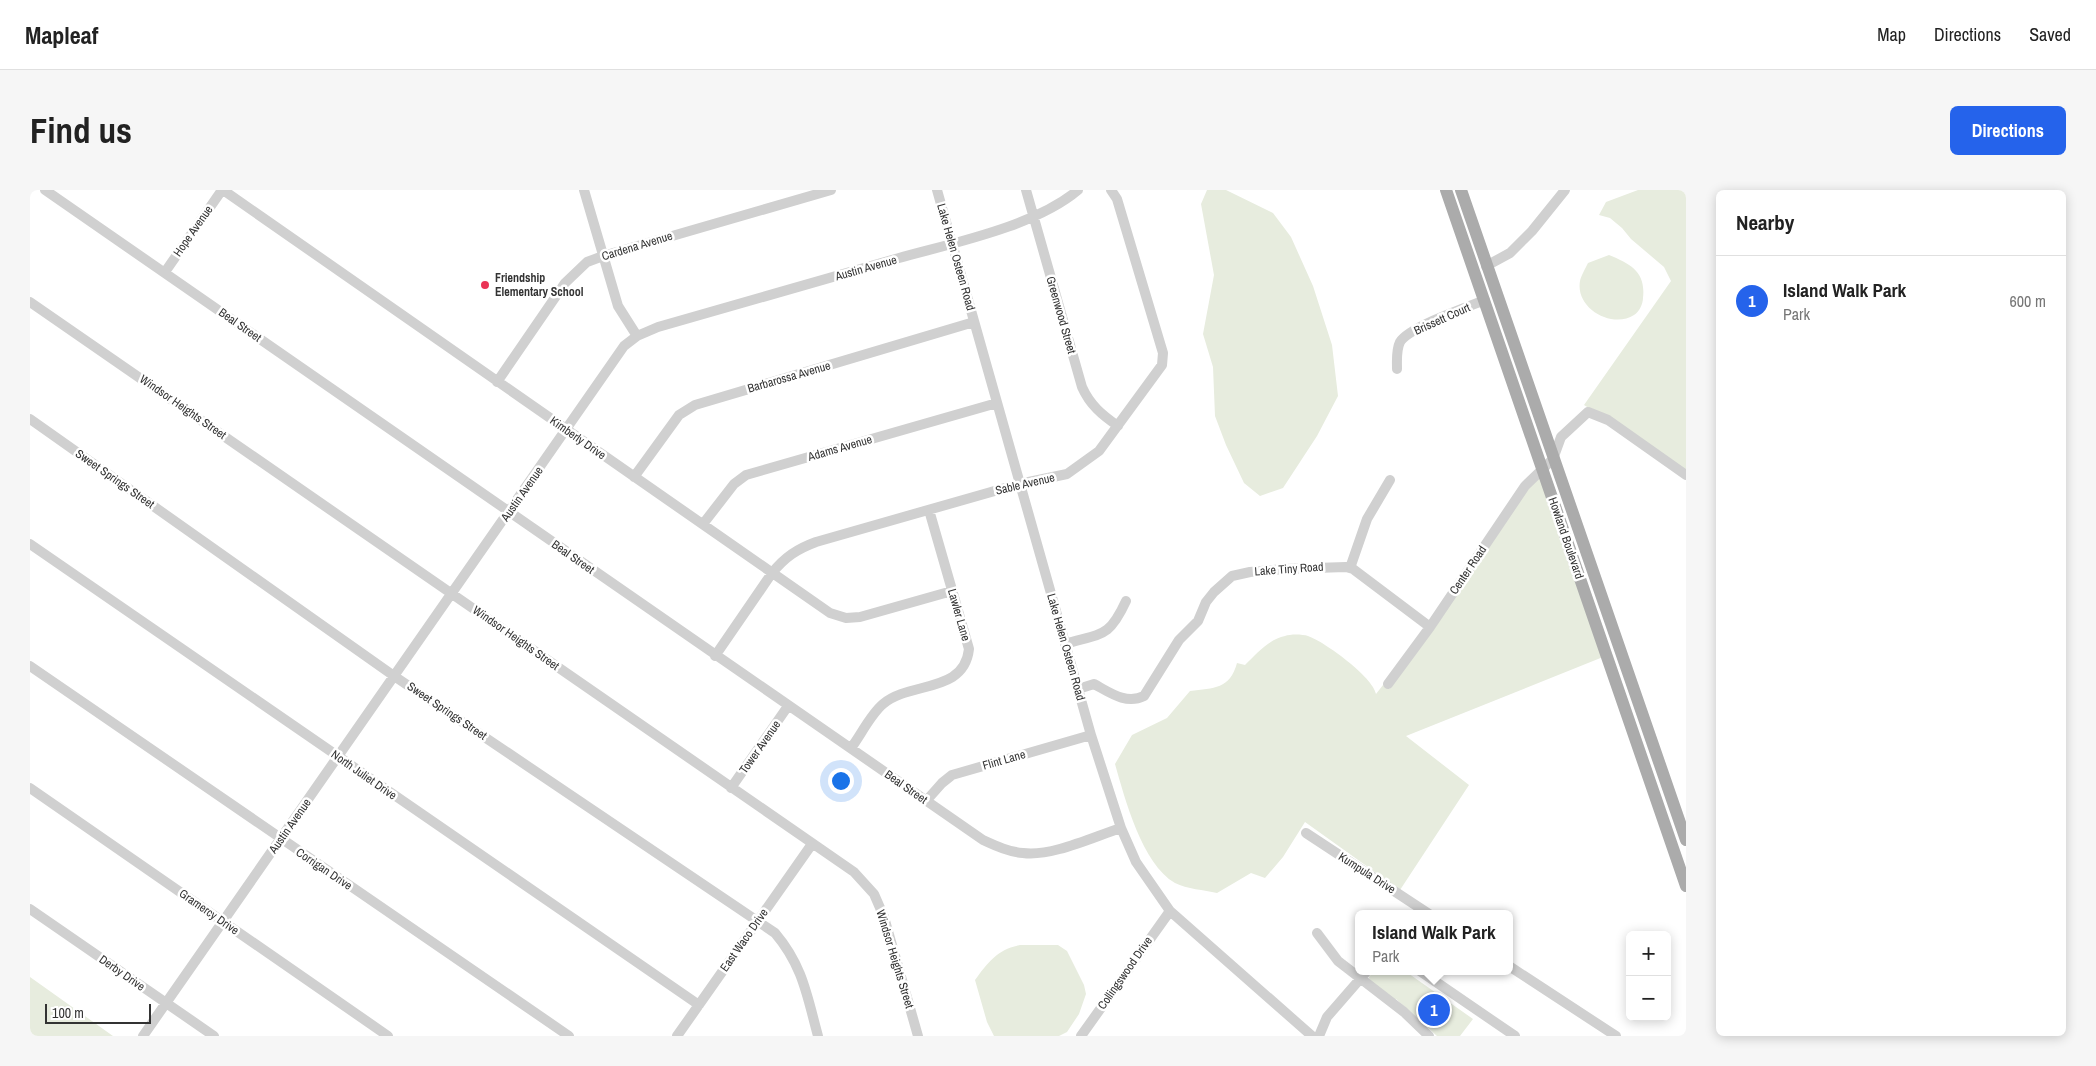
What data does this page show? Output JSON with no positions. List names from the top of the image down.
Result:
{
  "streets": {
    "main road": ["Howland Boulevard"],
    "street": [
      "Hope Avenue",
      "Cardena Avenue",
      "Lake Helen Osteen Road",
      "Austin Avenue",
      "Greenwood Street",
      "Brissett Court",
      "Beal Street",
      "Barbarossa Avenue",
      "Windsor Heights Street",
      "Kimberly Drive",
      "Adams Avenue",
      "Sweet Springs Street",
      "Sable Avenue",
      "Lake Tiny Road",
      "Center Road",
      "Lawler Lane",
      "Tower Avenue",
      "Flint Lane",
      "North Juliet Drive",
      "Corrigan Drive",
      "Kumpula Drive",
      "Gramercy Drive",
      "East Waco Drive",
      "Derby Drive",
      "Collingswood Drive"
    ]
  },
  "crossings": [
    ["Hope Avenue", "Beal Street"],
    ["Hope Avenue", "Kimberly Drive"],
    ["Cardena Avenue", "Kimberly Drive"],
    ["Lake Helen Osteen Road", "Austin Avenue"],
    ["Lake Helen Osteen Road", "Beal Street"],
    ["Lake Helen Osteen Road", "Barbarossa Avenue"],
    ["Lake Helen Osteen Road", "Adams Avenue"],
    ["Lake Helen Osteen Road", "Sable Avenue"],
    ["Lake Helen Osteen Road", "Lake Tiny Road"],
    ["Lake Helen Osteen Road", "Flint Lane"],
    ["Lake Helen Osteen Road", "Collingswood Drive"],
    ["Austin Avenue", "Greenwood Street"],
    ["Austin Avenue", "Beal Street"],
    ["Austin Avenue", "Windsor Heights Street"],
    ["Austin Avenue", "Kimberly Drive"],
    ["Austin Avenue", "Sweet Springs Street"],
    ["Austin Avenue", "North Juliet Drive"],
    ["Austin Avenue", "Corrigan Drive"],
    ["Austin Avenue", "Gramercy Drive"],
    ["Austin Avenue", "Derby Drive"],
    ["Greenwood Street", "Sable Avenue"],
    ["Brissett Court", "Howland Boulevard"],
    ["Beal Street", "Sable Avenue"],
    ["Beal Street", "Lawler Lane"],
    ["Beal Street", "Tower Avenue"],
    ["Beal Street", "Flint Lane"],
    ["Barbarossa Avenue", "Kimberly Drive"],
    ["Windsor Heights Street", "Tower Avenue"],
    ["Windsor Heights Street", "East Waco Drive"],
    ["Kimberly Drive", "Adams Avenue"],
    ["Kimberly Drive", "Sable Avenue"],
    ["Kimberly Drive", "Lawler Lane"],
    ["Sweet Springs Street", "East Waco Drive"],
    ["Sable Avenue", "Lawler Lane"],
    ["Howland Boulevard", "Center Road"],
    ["North Juliet Drive", "East Waco Drive"]
  ],
  "places": ["Friendship Elementary School"],
  "scale_bar": "100 m",
  "page": {
    "header": "Mapleaf",
    "nav": ["Map", "Directions", "Saved"],
    "buttons": "Directions",
    "title": "Find us",
    "heading": "Nearby",
    "list": [
      {
        "mark": "1",
        "name": "Island Walk Park",
        "note": "Park",
        "value": "600 m"
      }
    ],
    "popup": ["Island Walk Park", "Park"],
    "map_buttons": ["+", "−"],
    "pins": "1",
    "scale": "100 m"
  }
}
